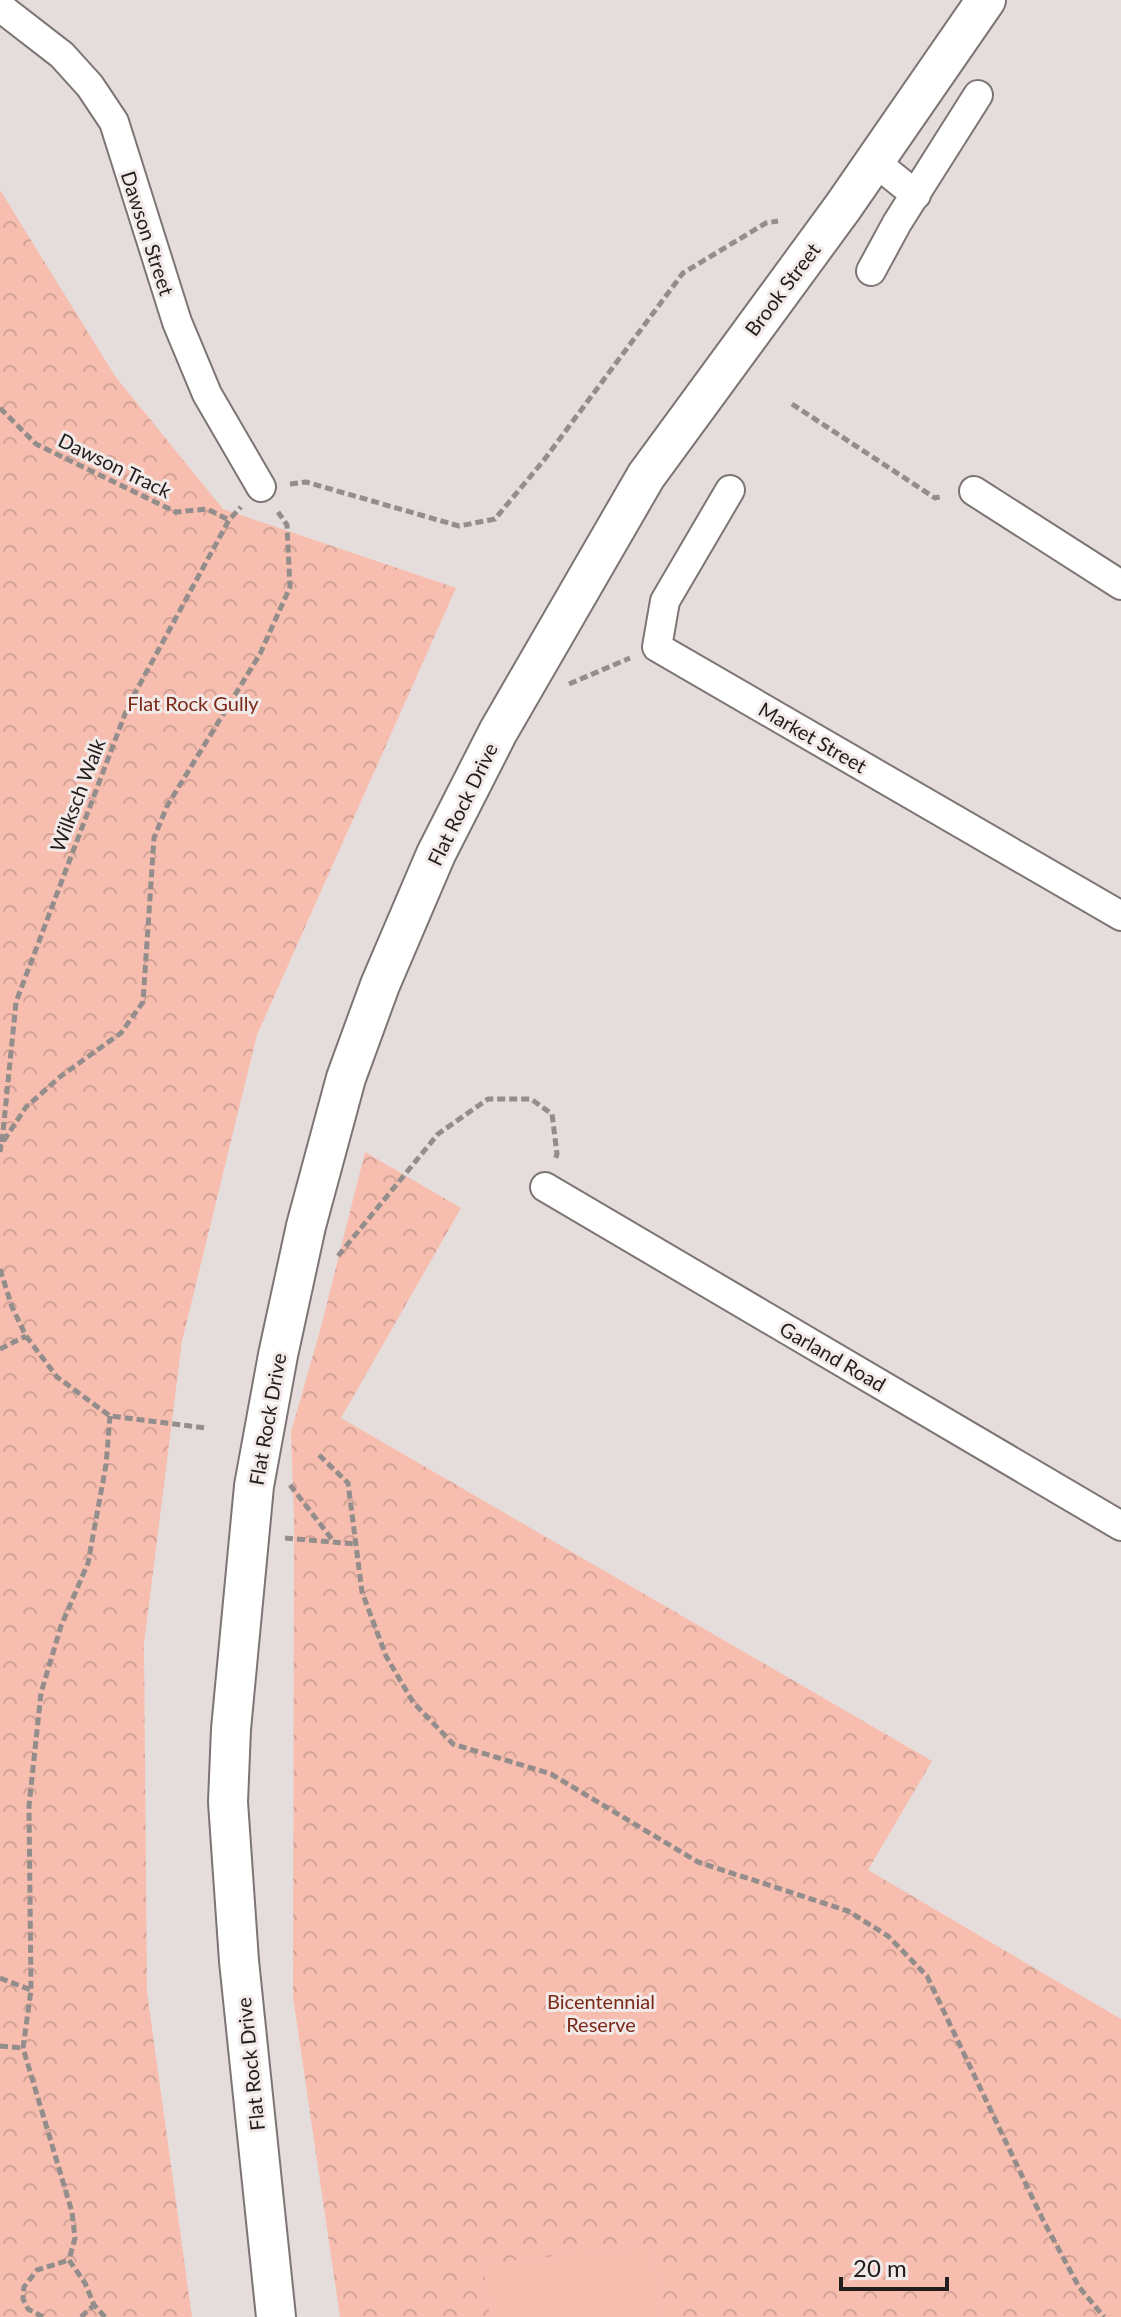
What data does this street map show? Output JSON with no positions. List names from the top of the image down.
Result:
{
  "streets": {
    "main road": ["Brook Street", "Flat Rock Drive"],
    "street": ["Dawson Street", "Market Street", "Garland Road"],
    "path": ["Dawson Track", "Wilksch Walk"]
  },
  "crossings": [
    ["Dawson Street", "Wilksch Walk"],
    ["Brook Street", "Flat Rock Drive"],
    ["Dawson Track", "Wilksch Walk"]
  ],
  "parks": ["Flat Rock Gully", "Bicentennial Reserve"],
  "scale_bar": "20 m"
}
